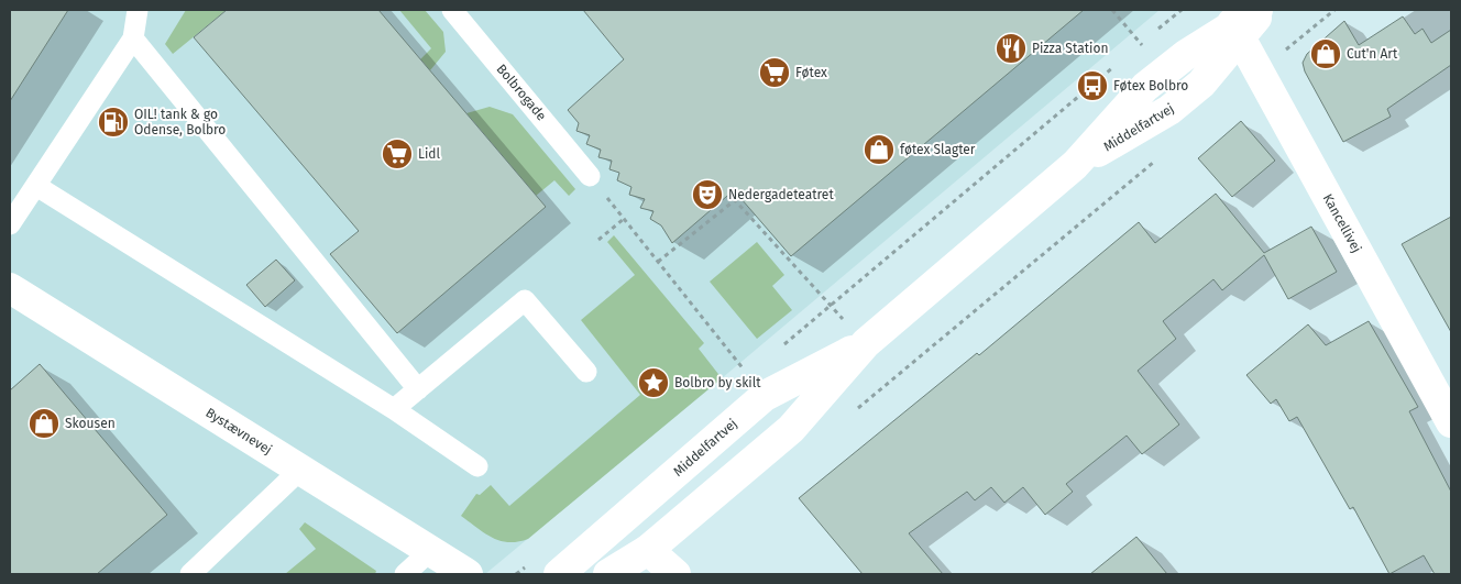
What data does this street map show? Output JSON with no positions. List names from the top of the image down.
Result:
{
  "streets": {
    "street": ["Middelfartvej", "Kancellivej", "Bystævnevej"],
    "lane": ["Bolbrogade"]
  },
  "crossings": [
    ["Middelfartvej", "Kancellivej"]
  ],
  "places": {
    "restaurant": ["Pizza Station"],
    "shop": ["Cut'n Art", "føtex Slagter", "Skousen"],
    "supermarket": ["Føtex", "Lidl"],
    "bus stop": ["Føtex Bolbro"],
    "fuel station": ["OIL! tank & go Odense, Bolbro"],
    "theatre": ["Nedergadeteatret"],
    "place": ["Bolbro by skilt"]
  }
}
